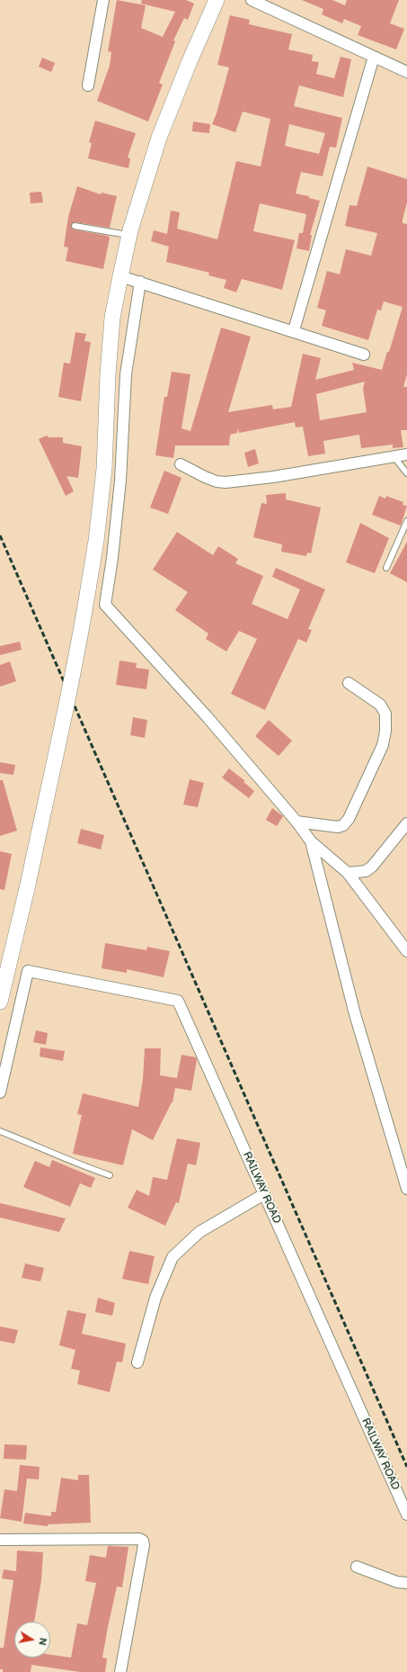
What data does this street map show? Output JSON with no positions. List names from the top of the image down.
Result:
{
  "streets": {
    "street": ["RAILWAY ROAD"]
  },
  "north": "right"
}
